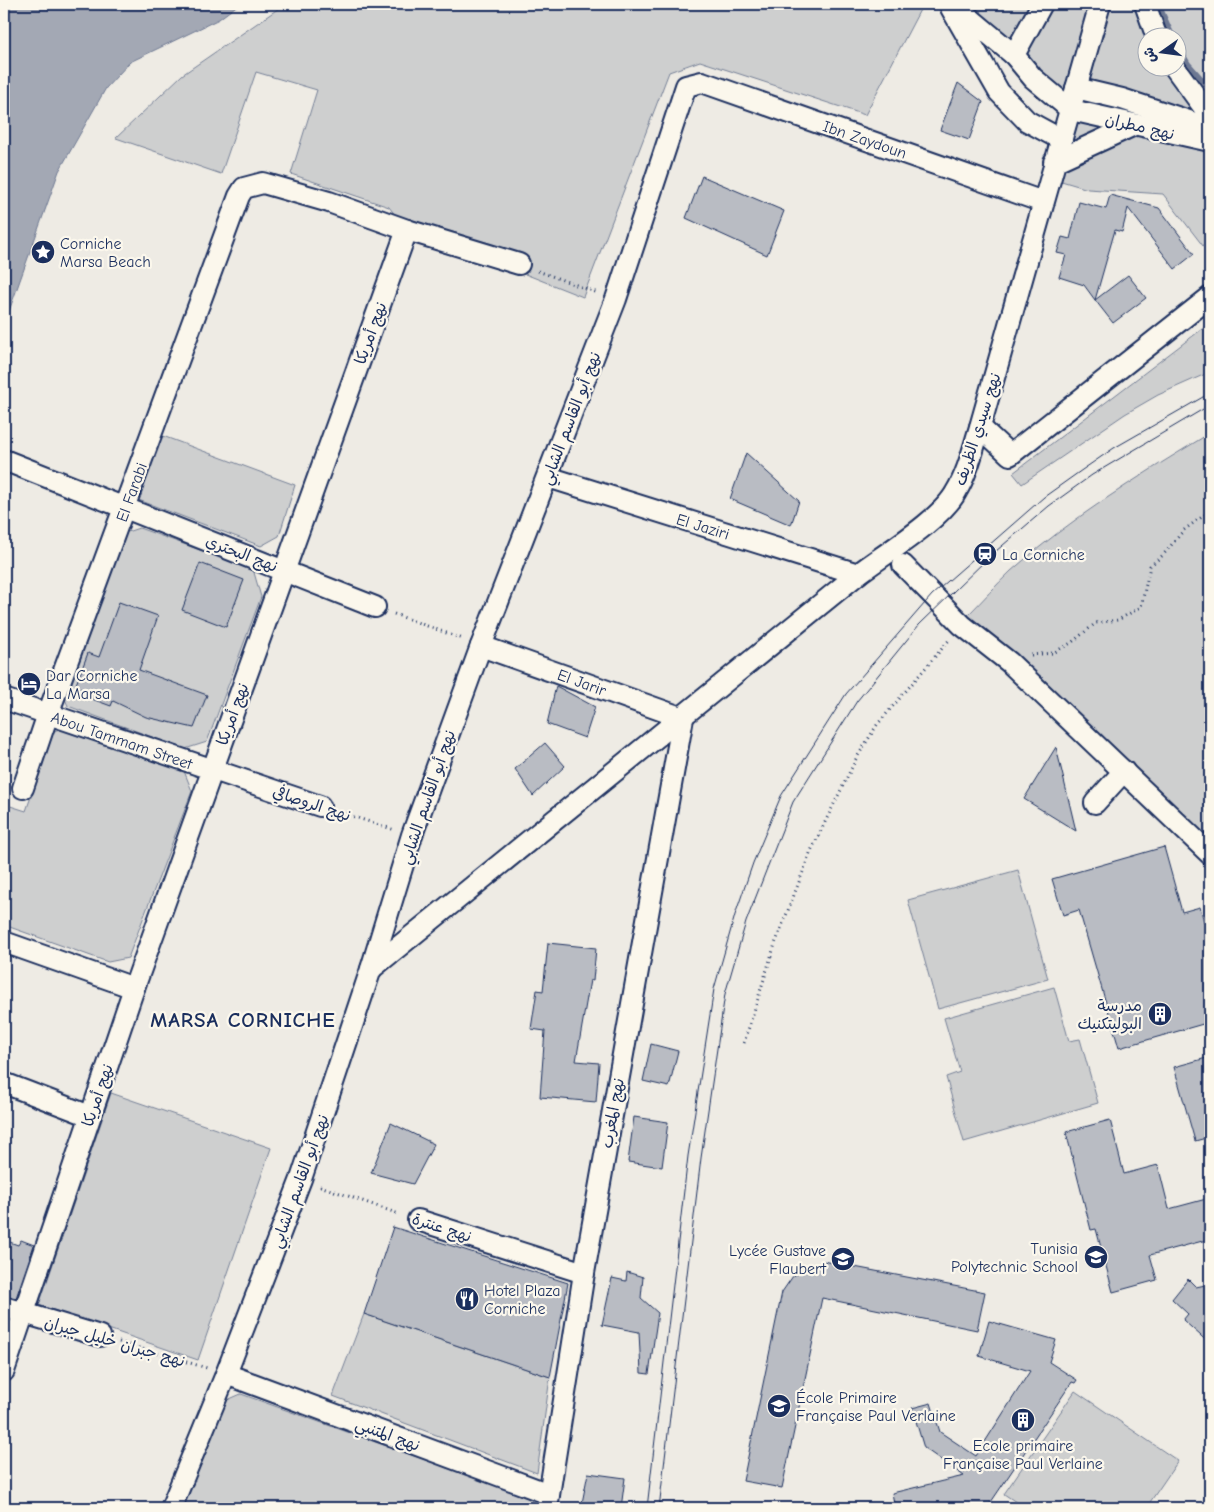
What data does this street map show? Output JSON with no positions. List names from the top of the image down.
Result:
{
  "streets": {
    "street": [
      "نهج مطران",
      "Ibn Zaydoun",
      "نهج أمريكا",
      "نهج أبو القاسم الشابي",
      "نهج سيدي الظريف",
      "El Farabi",
      "El Jaziri",
      "نهج البحتري",
      "El Jarir",
      "Abou Tammam Street",
      "نهج الروصافي",
      "نهج المغرب",
      "نهج عنترة",
      "نهج جبران خليل جبران",
      "نهج المتنبي"
    ]
  },
  "crossings": [
    ["نهج مطران", "نهج سيدي الظريف"],
    ["Ibn Zaydoun", "نهج أبو القاسم الشابي"],
    ["Ibn Zaydoun", "نهج سيدي الظريف"],
    ["نهج أمريكا", "El Farabi"],
    ["نهج أمريكا", "نهج البحتري"],
    ["نهج أمريكا", "Abou Tammam Street"],
    ["نهج أمريكا", "نهج الروصافي"],
    ["نهج أمريكا", "نهج جبران خليل جبران"],
    ["نهج أبو القاسم الشابي", "نهج سيدي الظريف"],
    ["نهج أبو القاسم الشابي", "El Jaziri"],
    ["نهج أبو القاسم الشابي", "El Jarir"],
    ["نهج أبو القاسم الشابي", "نهج الروصافي"],
    ["نهج أبو القاسم الشابي", "نهج عنترة"],
    ["نهج أبو القاسم الشابي", "نهج جبران خليل جبران"],
    ["نهج أبو القاسم الشابي", "نهج المتنبي"],
    ["نهج سيدي الظريف", "El Jaziri"],
    ["نهج سيدي الظريف", "El Jarir"],
    ["نهج سيدي الظريف", "نهج المغرب"],
    ["El Farabi", "نهج البحتري"],
    ["El Farabi", "Abou Tammam Street"],
    ["El Jarir", "نهج المغرب"],
    ["Abou Tammam Street", "نهج الروصافي"],
    ["نهج المغرب", "نهج عنترة"],
    ["نهج المغرب", "نهج المتنبي"],
    ["نهج جبران خليل جبران", "نهج المتنبي"]
  ],
  "districts": ["MARSA CORNICHE"],
  "places": {
    "place": ["Corniche Marsa Beach"],
    "station": ["La Corniche"],
    "hotel": ["Dar Corniche La Marsa"],
    "building": ["مدرسة البوليتكنيك", "Ecole primaire Française Paul Verlaine"],
    "school or university": ["Tunisia Polytechnic School", "Lycée Gustave Flaubert", "École Primaire Française Paul Verlaine"],
    "restaurant": ["Hotel Plaza Corniche"]
  },
  "north": "left"
}
